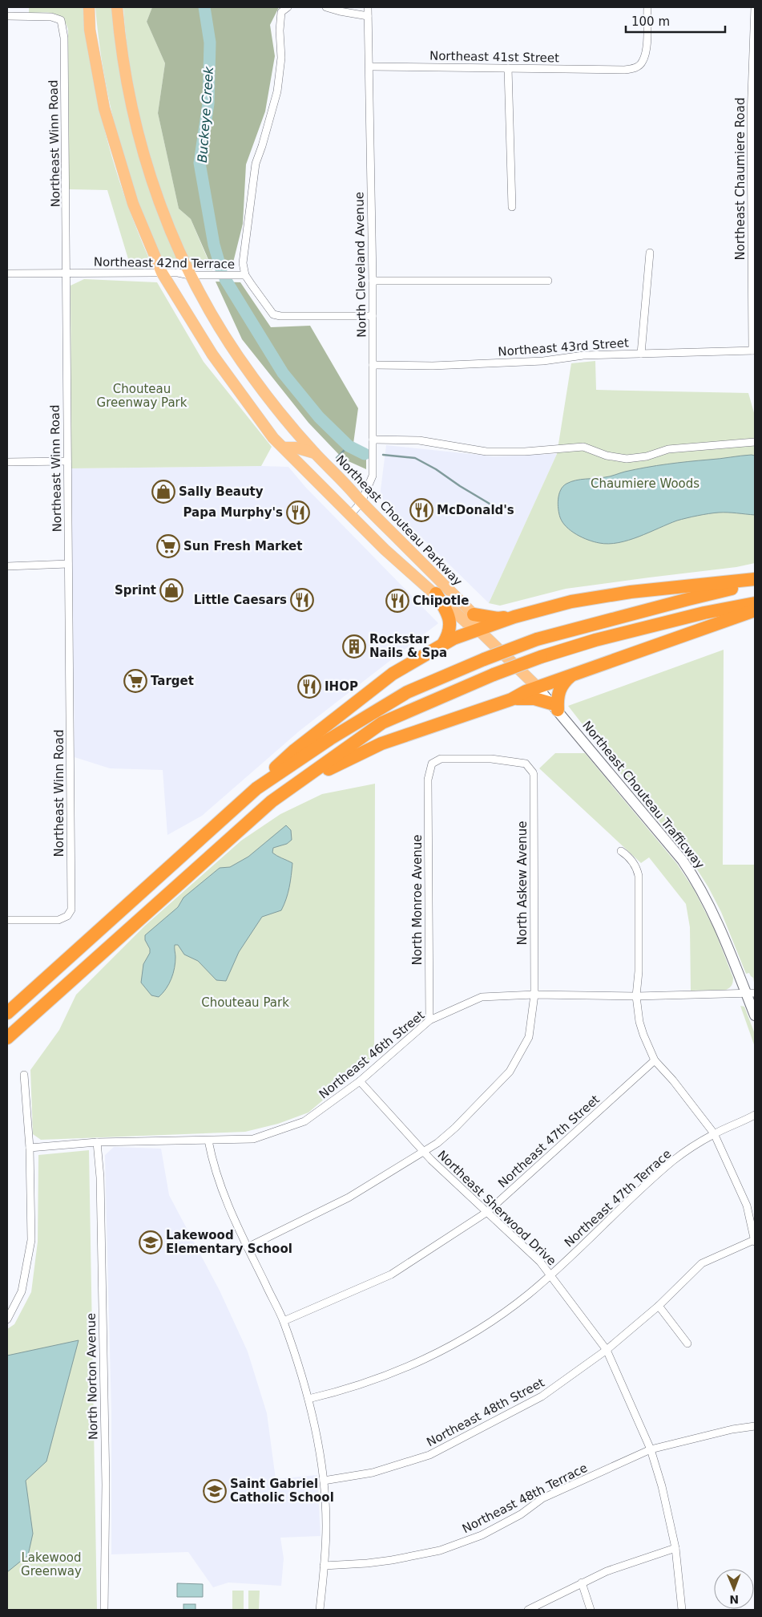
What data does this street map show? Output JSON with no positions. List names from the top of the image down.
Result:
{
  "streets": {
    "main road": ["Northeast Chouteau Parkway", "Northeast Chouteau Trafficway"],
    "street": [
      "Northeast 41st Street",
      "Northeast Winn Road",
      "Northeast Chaumiere Road",
      "Northeast 42nd Terrace",
      "North Cleveland Avenue",
      "Northeast 43rd Street",
      "North Askew Avenue",
      "North Monroe Avenue",
      "Northeast 46th Street",
      "Northeast 47th Street",
      "Northeast 47th Terrace",
      "Northeast Sherwood Drive",
      "North Norton Avenue",
      "Northeast 48th Street",
      "Northeast 48th Terrace"
    ]
  },
  "crossings": [
    ["Northeast 41st Street", "North Cleveland Avenue"],
    ["Northeast Winn Road", "Northeast 42nd Terrace"],
    ["Northeast Chaumiere Road", "Northeast 43rd Street"],
    ["Northeast 42nd Terrace", "North Cleveland Avenue"],
    ["Northeast 42nd Terrace", "Northeast Chouteau Parkway"],
    ["North Cleveland Avenue", "Northeast 43rd Street"],
    ["North Cleveland Avenue", "Northeast Chouteau Parkway"],
    ["Northeast Chouteau Trafficway", "Northeast 46th Street"],
    ["North Askew Avenue", "North Monroe Avenue"],
    ["North Askew Avenue", "Northeast 46th Street"],
    ["North Askew Avenue", "Northeast Sherwood Drive"],
    ["North Monroe Avenue", "Northeast 46th Street"],
    ["Northeast 46th Street", "Northeast Sherwood Drive"],
    ["Northeast 46th Street", "North Norton Avenue"],
    ["Northeast 47th Street", "Northeast Sherwood Drive"],
    ["Northeast 47th Terrace", "Northeast Sherwood Drive"],
    ["Northeast Sherwood Drive", "Northeast 48th Street"],
    ["Northeast Sherwood Drive", "Northeast 48th Terrace"]
  ],
  "water": ["Buckeye Creek"],
  "parks": [
    "Chouteau Greenway Park",
    "Chaumiere Woods",
    "Chouteau Park",
    "Lakewood Greenway"
  ],
  "places": {
    "shop": ["Sally Beauty", "Sprint"],
    "restaurant": [
      "McDonald's",
      "Papa Murphy's",
      "Little Caesars",
      "Chipotle",
      "IHOP"
    ],
    "supermarket": ["Sun Fresh Market", "Target"],
    "building": ["Rockstar Nails & Spa"],
    "school or university": ["Lakewood Elementary School", "Saint Gabriel Catholic School"]
  },
  "scale_bar": "100 m",
  "north": "bottom"
}
